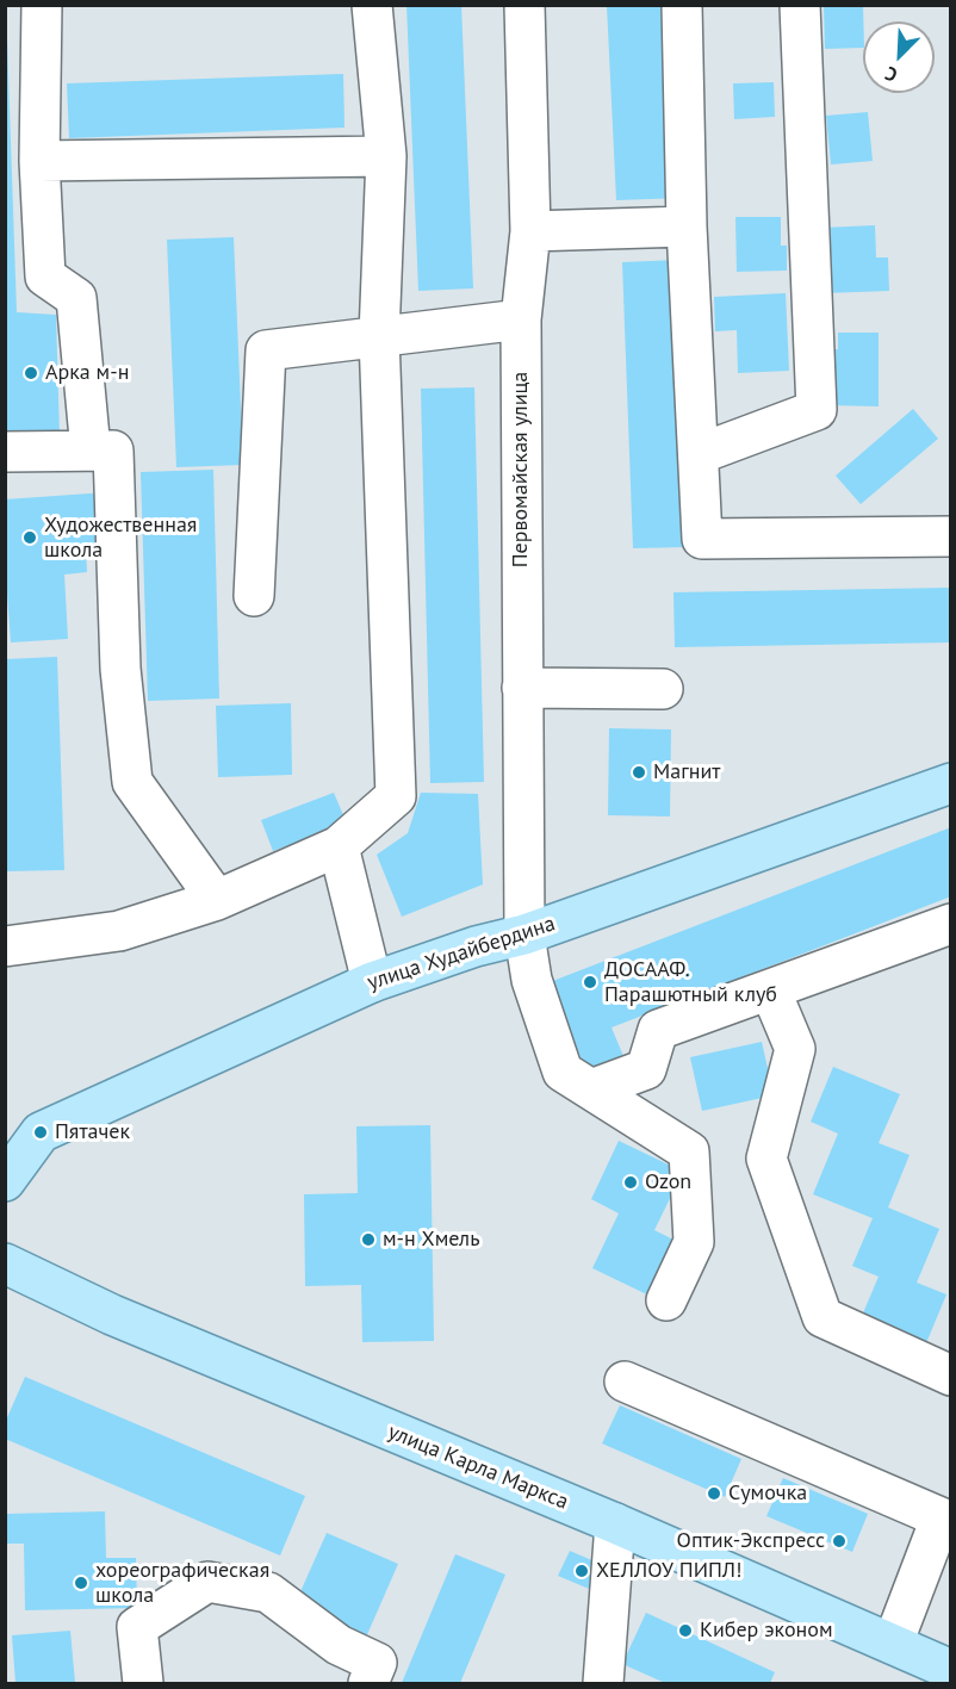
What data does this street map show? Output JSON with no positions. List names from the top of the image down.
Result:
{
  "streets": {
    "main road": ["улица Худайбердина", "улица Карла Маркса"],
    "street": ["Первомайская улица"]
  },
  "crossings": [
    ["Первомайская улица", "улица Худайбердина"]
  ],
  "places": [
    "Арка м-н",
    "Художественная школа",
    "Магнит",
    "ДОСААФ. Парашютный клуб",
    "Пятачек",
    "Ozon",
    "м-н Хмель",
    "Сумочка",
    "Оптик-Экспресс",
    "ХЕЛЛОУ ПИПЛ!",
    "хореографическая школа",
    "Кибер эконом"
  ],
  "north": "bottom left"
}
